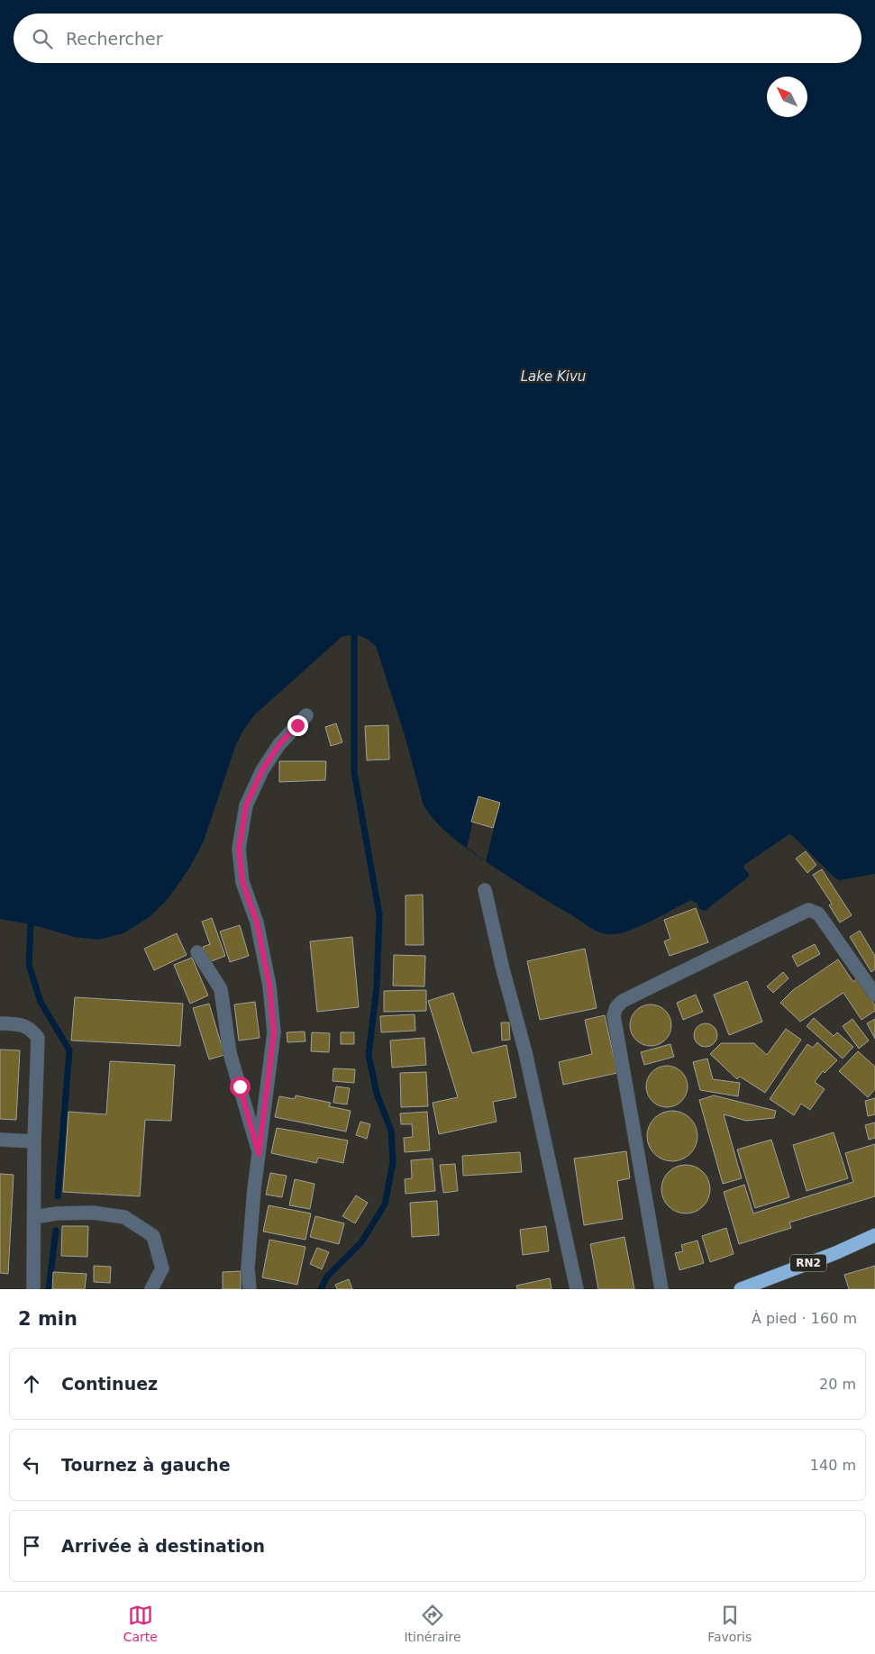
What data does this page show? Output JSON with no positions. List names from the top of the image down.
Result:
{
  "streets": {
    "highway": ["RN2"]
  },
  "water": ["Lake Kivu"],
  "north": "top left",
  "page": {
    "search": "Rechercher",
    "heading": ["2 min", "À pied · 160 m"],
    "list": [
      ["Continuez", "20 m"],
      ["Tournez à gauche", "140 m"],
      "Arrivée à destination"
    ],
    "nav": ["Carte", "Itinéraire", "Favoris"]
  }
}
